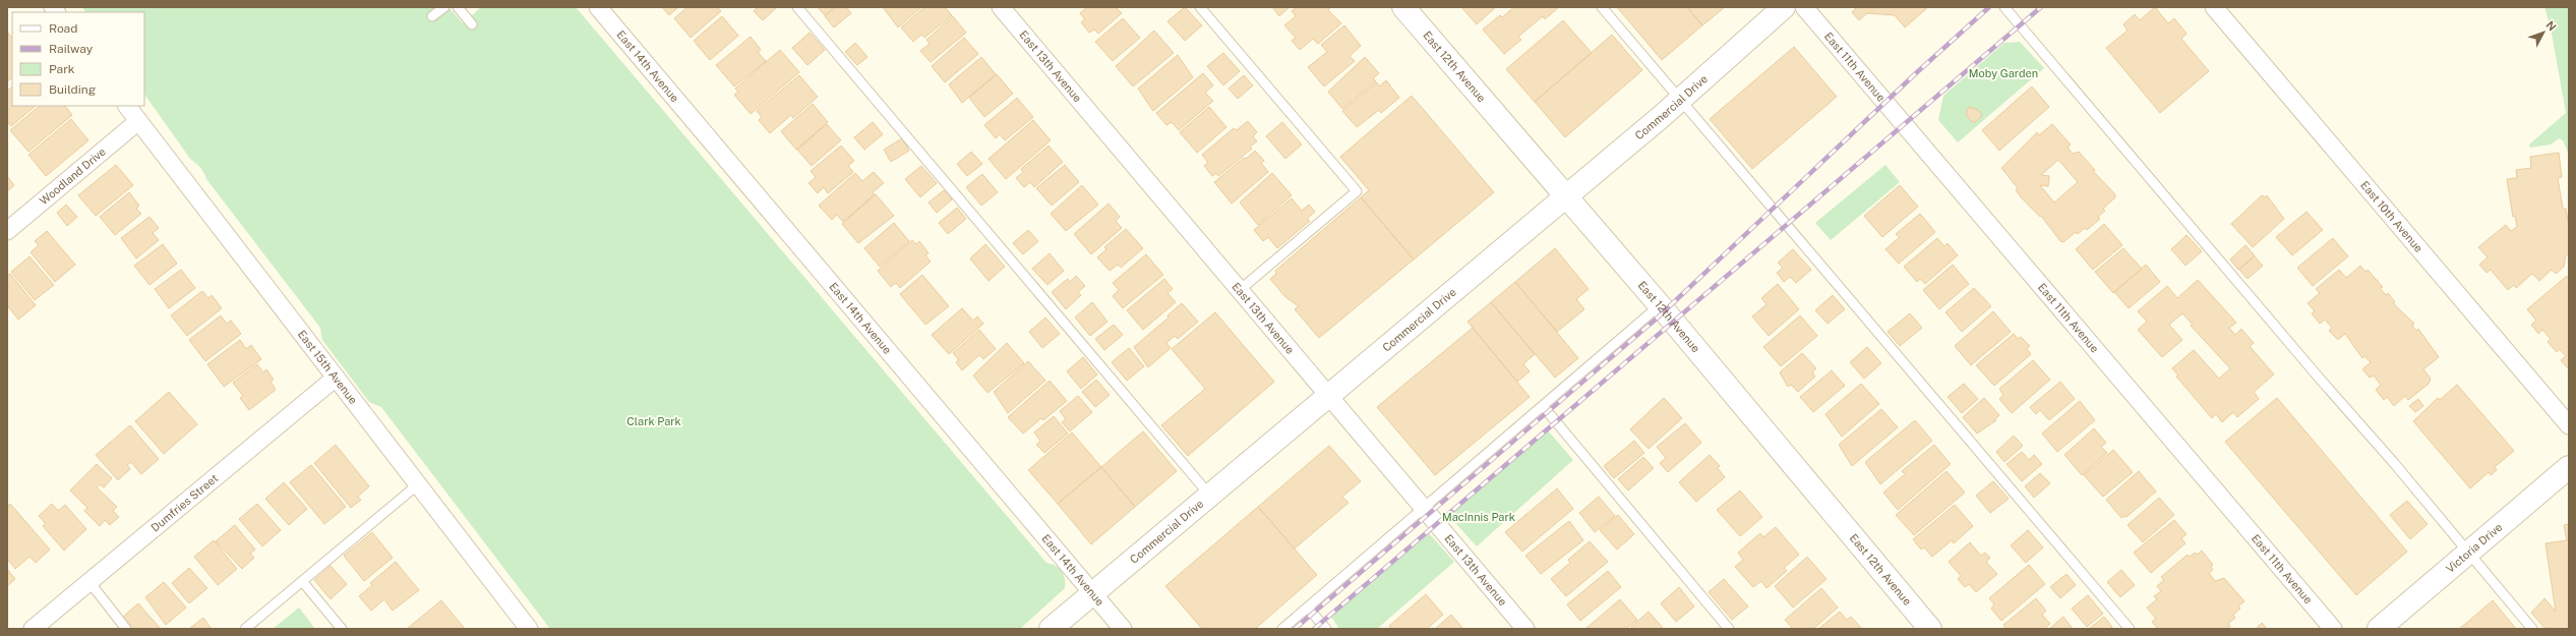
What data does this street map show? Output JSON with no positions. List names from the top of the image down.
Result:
{
  "streets": {
    "street": [
      "East 14th Avenue",
      "East 13th Avenue",
      "East 12th Avenue",
      "East 11th Avenue",
      "Commercial Drive",
      "Woodland Drive",
      "East 10th Avenue",
      "East 15th Avenue",
      "Dumfries Street",
      "Victoria Drive"
    ]
  },
  "crossings": [
    ["East 14th Avenue", "Commercial Drive"],
    ["East 13th Avenue", "Commercial Drive"],
    ["East 12th Avenue", "Commercial Drive"],
    ["Woodland Drive", "East 15th Avenue"],
    ["East 15th Avenue", "Dumfries Street"]
  ],
  "parks": ["Moby Garden", "Clark Park", "MacInnis Park"],
  "legend": [
    "Road",
    "Railway",
    "Park",
    "Building"
  ],
  "north": "top right"
}
